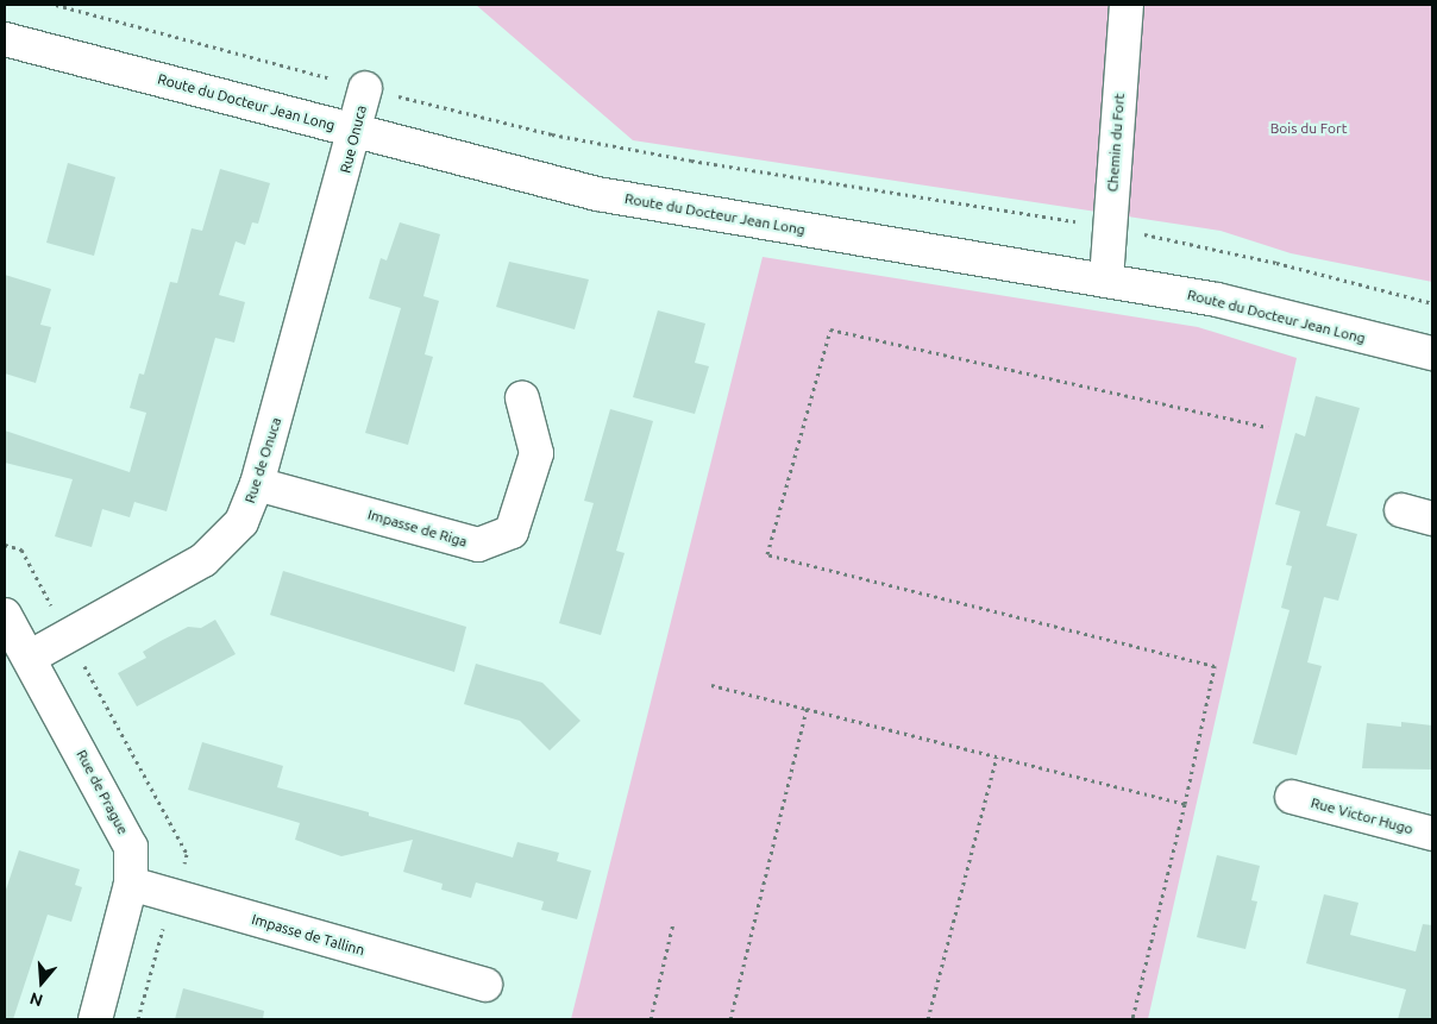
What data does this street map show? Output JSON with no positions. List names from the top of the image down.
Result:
{
  "streets": {
    "street": [
      "Route du Docteur Jean Long",
      "Rue Onuca",
      "Chemin du Fort",
      "Rue de Onuca",
      "Impasse de Riga",
      "Rue de Prague",
      "Rue Victor Hugo",
      "Impasse de Tallinn"
    ]
  },
  "crossings": [
    ["Route du Docteur Jean Long", "Rue Onuca"],
    ["Route du Docteur Jean Long", "Chemin du Fort"],
    ["Rue Onuca", "Rue de Onuca"],
    ["Rue de Onuca", "Impasse de Riga"],
    ["Rue de Onuca", "Rue de Prague"],
    ["Rue de Prague", "Impasse de Tallinn"]
  ],
  "parks": ["Bois du Fort"],
  "north": "bottom"
}
